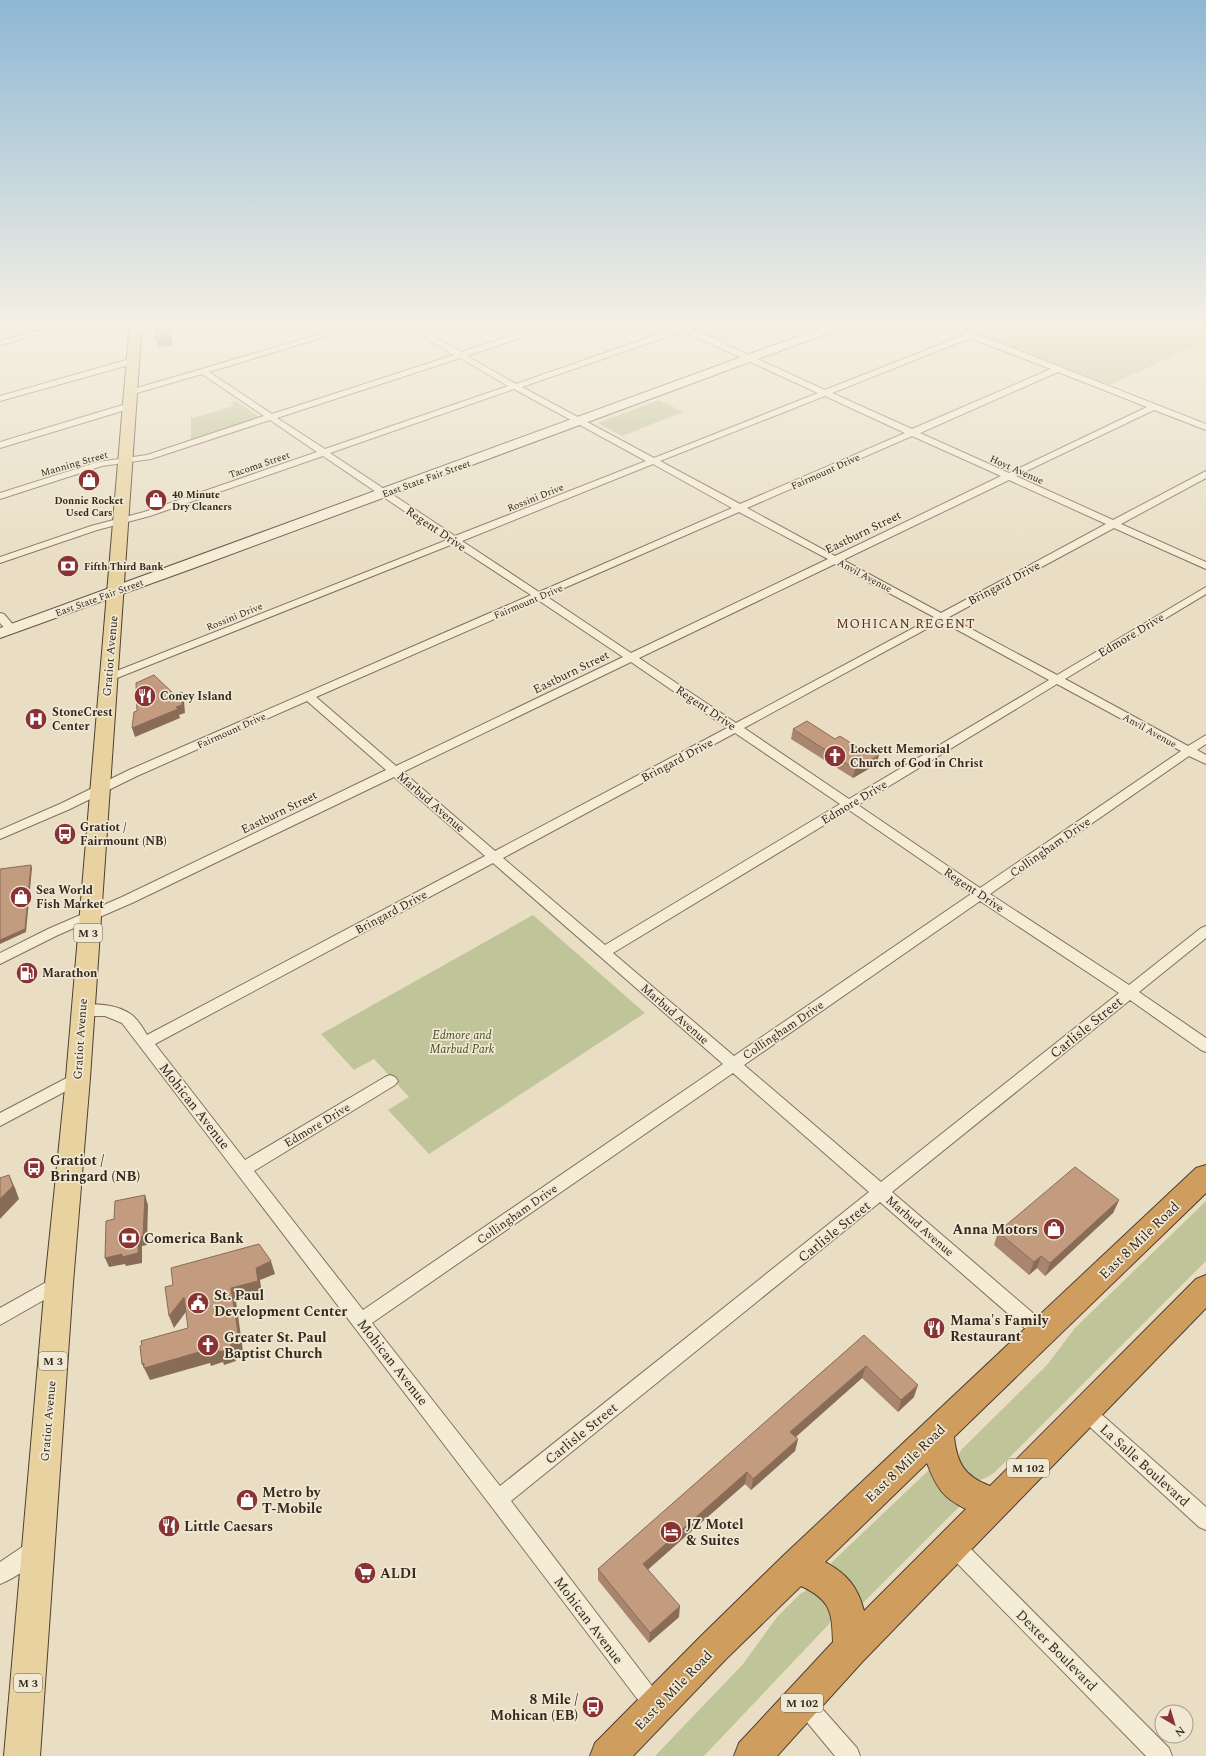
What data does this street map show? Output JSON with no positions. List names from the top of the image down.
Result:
{
  "streets": {
    "highway": ["East 8 Mile Road", "M 102"],
    "main road": ["Gratiot Avenue", "M 3"],
    "street": [
      "Manning Street",
      "Tacoma Street",
      "Hoyt Avenue",
      "Fairmount Drive",
      "East State Fair Street",
      "Rossini Drive",
      "Regent Drive",
      "Eastburn Street",
      "Anvil Avenue",
      "Bringard Drive",
      "Edmore Drive",
      "Marbud Avenue",
      "Collingham Drive",
      "Carlisle Street",
      "Mohican Avenue",
      "La Salle Boulevard",
      "Dexter Boulevard"
    ]
  },
  "crossings": [
    ["Manning Street", "Regent Drive"],
    ["Manning Street", "Gratiot Avenue"],
    ["Tacoma Street", "Regent Drive"],
    ["Tacoma Street", "Gratiot Avenue"],
    ["Hoyt Avenue", "Fairmount Drive"],
    ["Hoyt Avenue", "Eastburn Street"],
    ["Hoyt Avenue", "Bringard Drive"],
    ["Fairmount Drive", "Regent Drive"],
    ["Fairmount Drive", "Anvil Avenue"],
    ["Fairmount Drive", "Gratiot Avenue"],
    ["Fairmount Drive", "Marbud Avenue"],
    ["East State Fair Street", "Regent Drive"],
    ["East State Fair Street", "Anvil Avenue"],
    ["East State Fair Street", "Gratiot Avenue"],
    ["Rossini Drive", "Regent Drive"],
    ["Rossini Drive", "Anvil Avenue"],
    ["Rossini Drive", "Gratiot Avenue"],
    ["Regent Drive", "Eastburn Street"],
    ["Regent Drive", "Bringard Drive"],
    ["Regent Drive", "Edmore Drive"],
    ["Regent Drive", "Collingham Drive"],
    ["Regent Drive", "Carlisle Street"],
    ["Eastburn Street", "Anvil Avenue"],
    ["Eastburn Street", "Gratiot Avenue"],
    ["Eastburn Street", "Marbud Avenue"],
    ["Anvil Avenue", "Bringard Drive"],
    ["Anvil Avenue", "Edmore Drive"],
    ["Anvil Avenue", "Collingham Drive"],
    ["Bringard Drive", "Marbud Avenue"],
    ["Bringard Drive", "Mohican Avenue"],
    ["Edmore Drive", "Marbud Avenue"],
    ["Edmore Drive", "Mohican Avenue"],
    ["Gratiot Avenue", "Mohican Avenue"],
    ["Marbud Avenue", "Collingham Drive"],
    ["Marbud Avenue", "Carlisle Street"],
    ["Marbud Avenue", "East 8 Mile Road"],
    ["Collingham Drive", "Mohican Avenue"],
    ["Carlisle Street", "Mohican Avenue"],
    ["Mohican Avenue", "East 8 Mile Road"],
    ["La Salle Boulevard", "M 102"],
    ["M 102", "Dexter Boulevard"]
  ],
  "districts": ["MOHICAN REGENT"],
  "parks": ["Edmore and Marbud Park"],
  "places": {
    "shop": [
      "Donnie Rocket Used Cars",
      "40 Minute Dry Cleaners",
      "Sea World Fish Market",
      "Anna Motors",
      "Metro by T-Mobile"
    ],
    "bank": ["Fifth Third Bank", "Comerica Bank"],
    "restaurant": ["Coney Island", "Mama's Family Restaurant", "Little Caesars"],
    "hospital": ["StoneCrest Center"],
    "church": ["Lockett Memorial Church of God in Christ", "Greater St. Paul Baptist Church"],
    "bus stop": ["Gratiot / Fairmount (NB)", "Gratiot / Bringard (NB)", "8 Mile / Mohican (EB)"],
    "fuel station": ["Marathon"],
    "public building": ["St. Paul Development Center"],
    "hotel": ["JZ Motel & Suites"],
    "supermarket": ["ALDI"]
  },
  "north": "bottom right"
}
